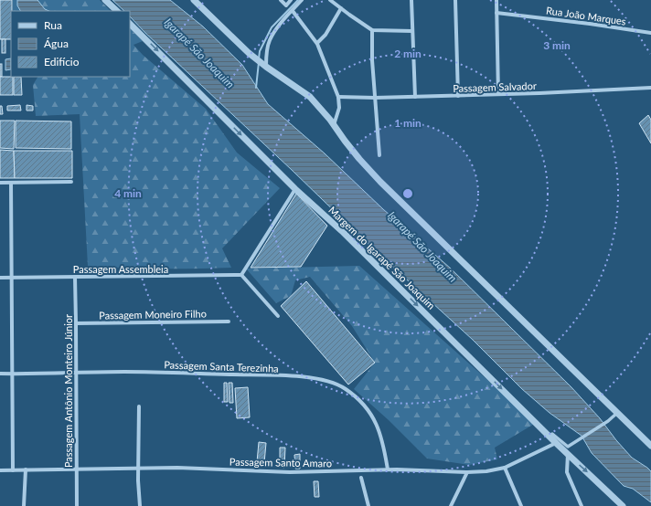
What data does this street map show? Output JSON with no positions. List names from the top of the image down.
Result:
{
  "streets": {
    "street": [
      "Rua João Marques",
      "Passagem Salvador",
      "Margem do Igarapé São Joaquim",
      "Passagem Assembleia",
      "Passagem Moneiro Filho",
      "Passagem Santa Terezinha",
      "Passagem Antônio Monteiro Júnior",
      "Passagem Santo Amaro"
    ]
  },
  "crossings": [
    ["Margem do Igarapé São Joaquim", "Passagem Santo Amaro"],
    ["Passagem Assembleia", "Passagem Antônio Monteiro Júnior"],
    ["Passagem Moneiro Filho", "Passagem Antônio Monteiro Júnior"],
    ["Passagem Santa Terezinha", "Passagem Antônio Monteiro Júnior"],
    ["Passagem Santa Terezinha", "Passagem Santo Amaro"],
    ["Passagem Antônio Monteiro Júnior", "Passagem Santo Amaro"]
  ],
  "one_way": ["Margem do Igarapé São Joaquim"],
  "water": ["Igarapé São Joaquim"],
  "legend": ["Rua", "Água", "Edifício"],
  "rings": [
    "3 min",
    "2 min",
    "1 min",
    "4 min"
  ]
}
